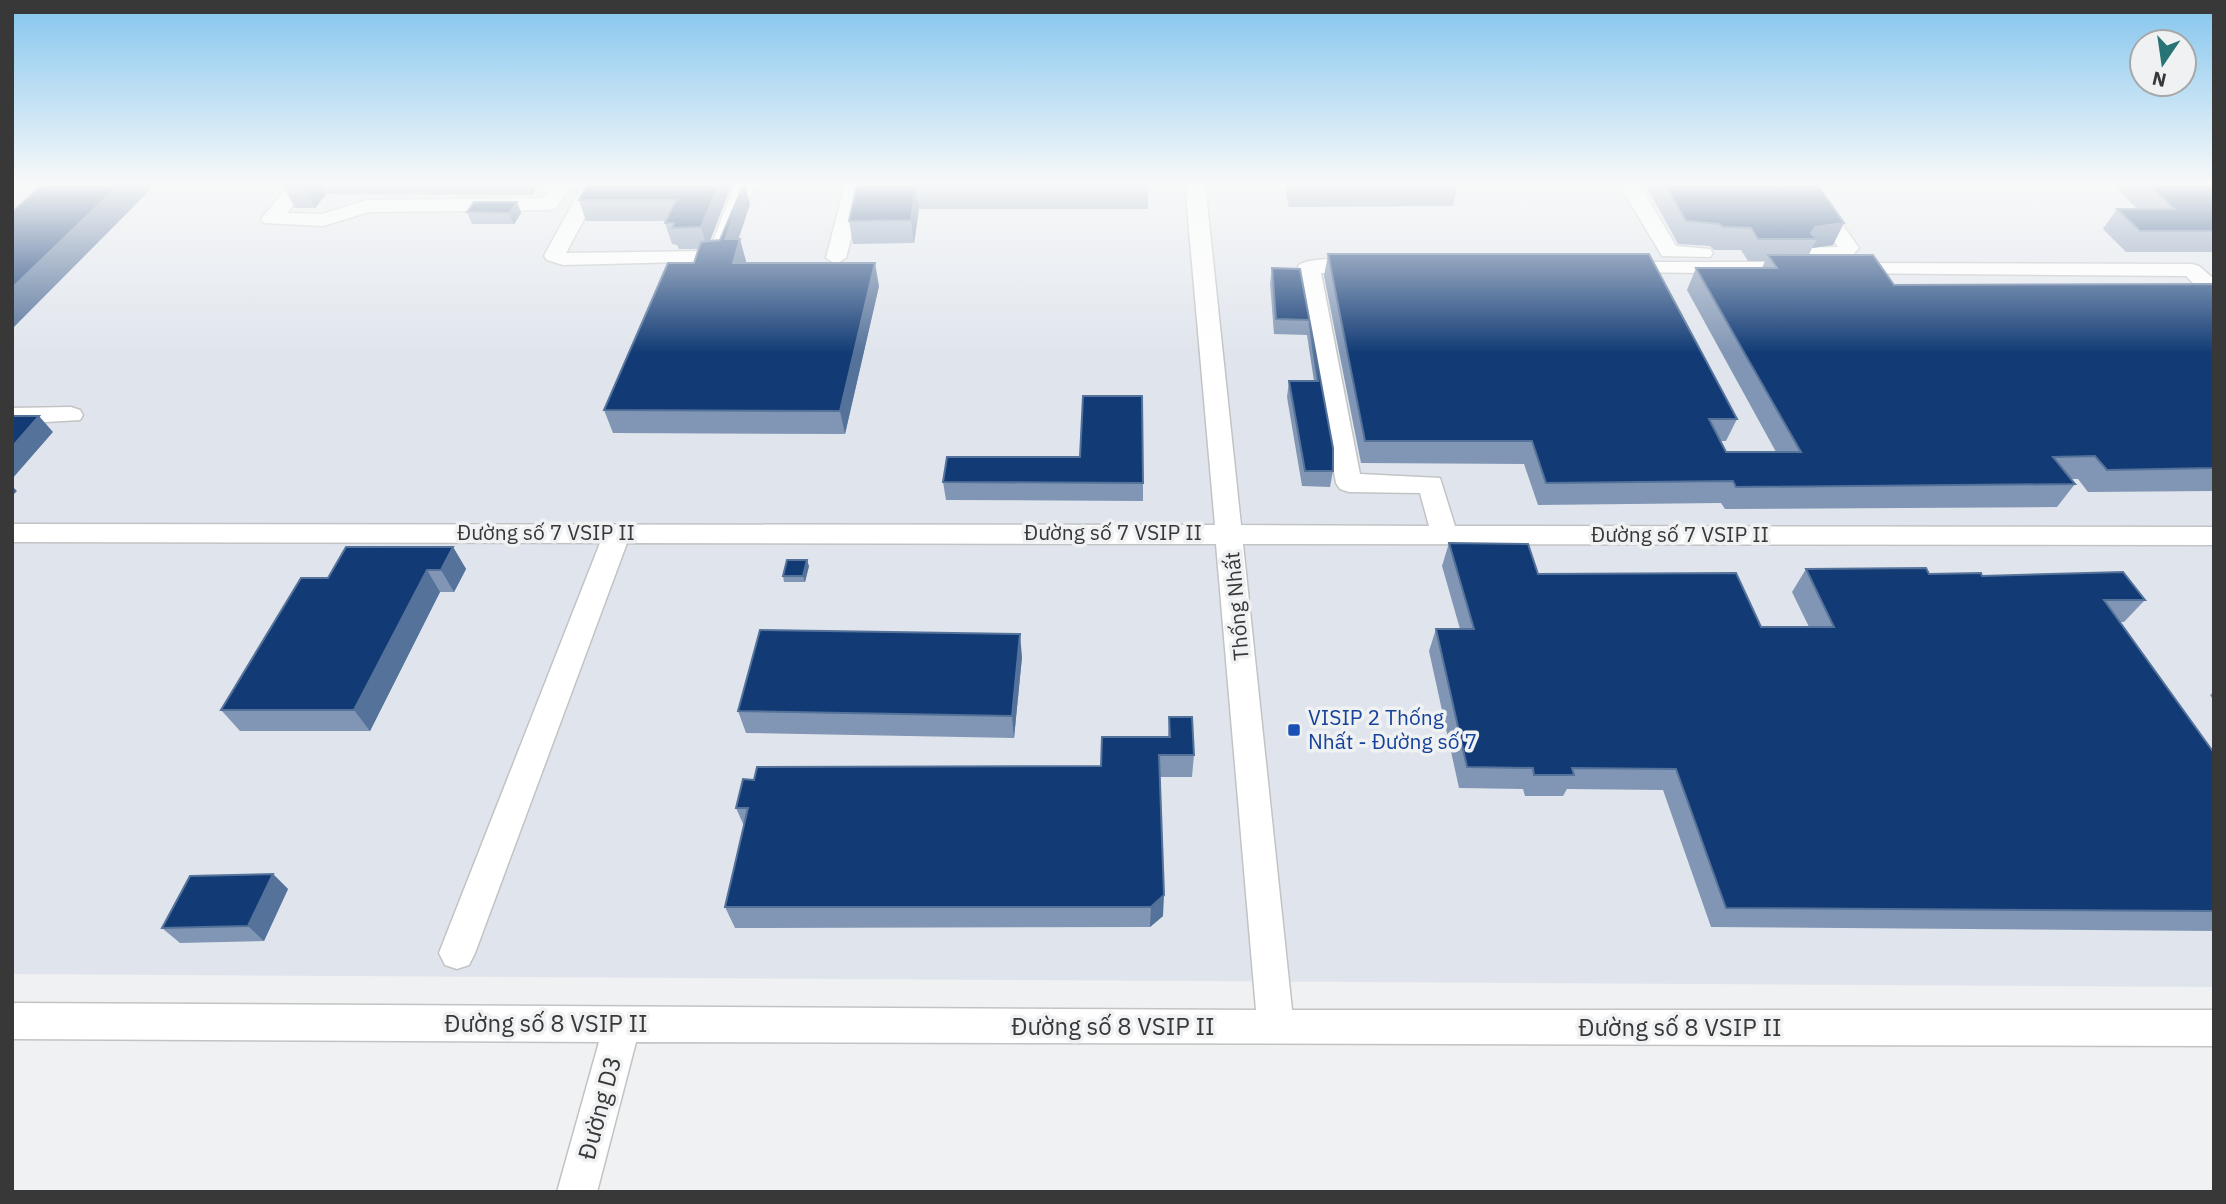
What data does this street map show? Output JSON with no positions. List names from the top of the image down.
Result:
{
  "streets": {
    "street": [
      "Đường số 7 VSIP II",
      "Thống Nhất",
      "Đường số 8 VSIP II",
      "Đường D3"
    ]
  },
  "crossings": [
    ["Đường số 7 VSIP II", "Thống Nhất"],
    ["Thống Nhất", "Đường số 8 VSIP II"],
    ["Đường số 8 VSIP II", "Đường D3"]
  ],
  "places": {
    "transit": ["VISIP 2 Thống Nhất - Đường số 7"]
  },
  "north": "bottom"
}
